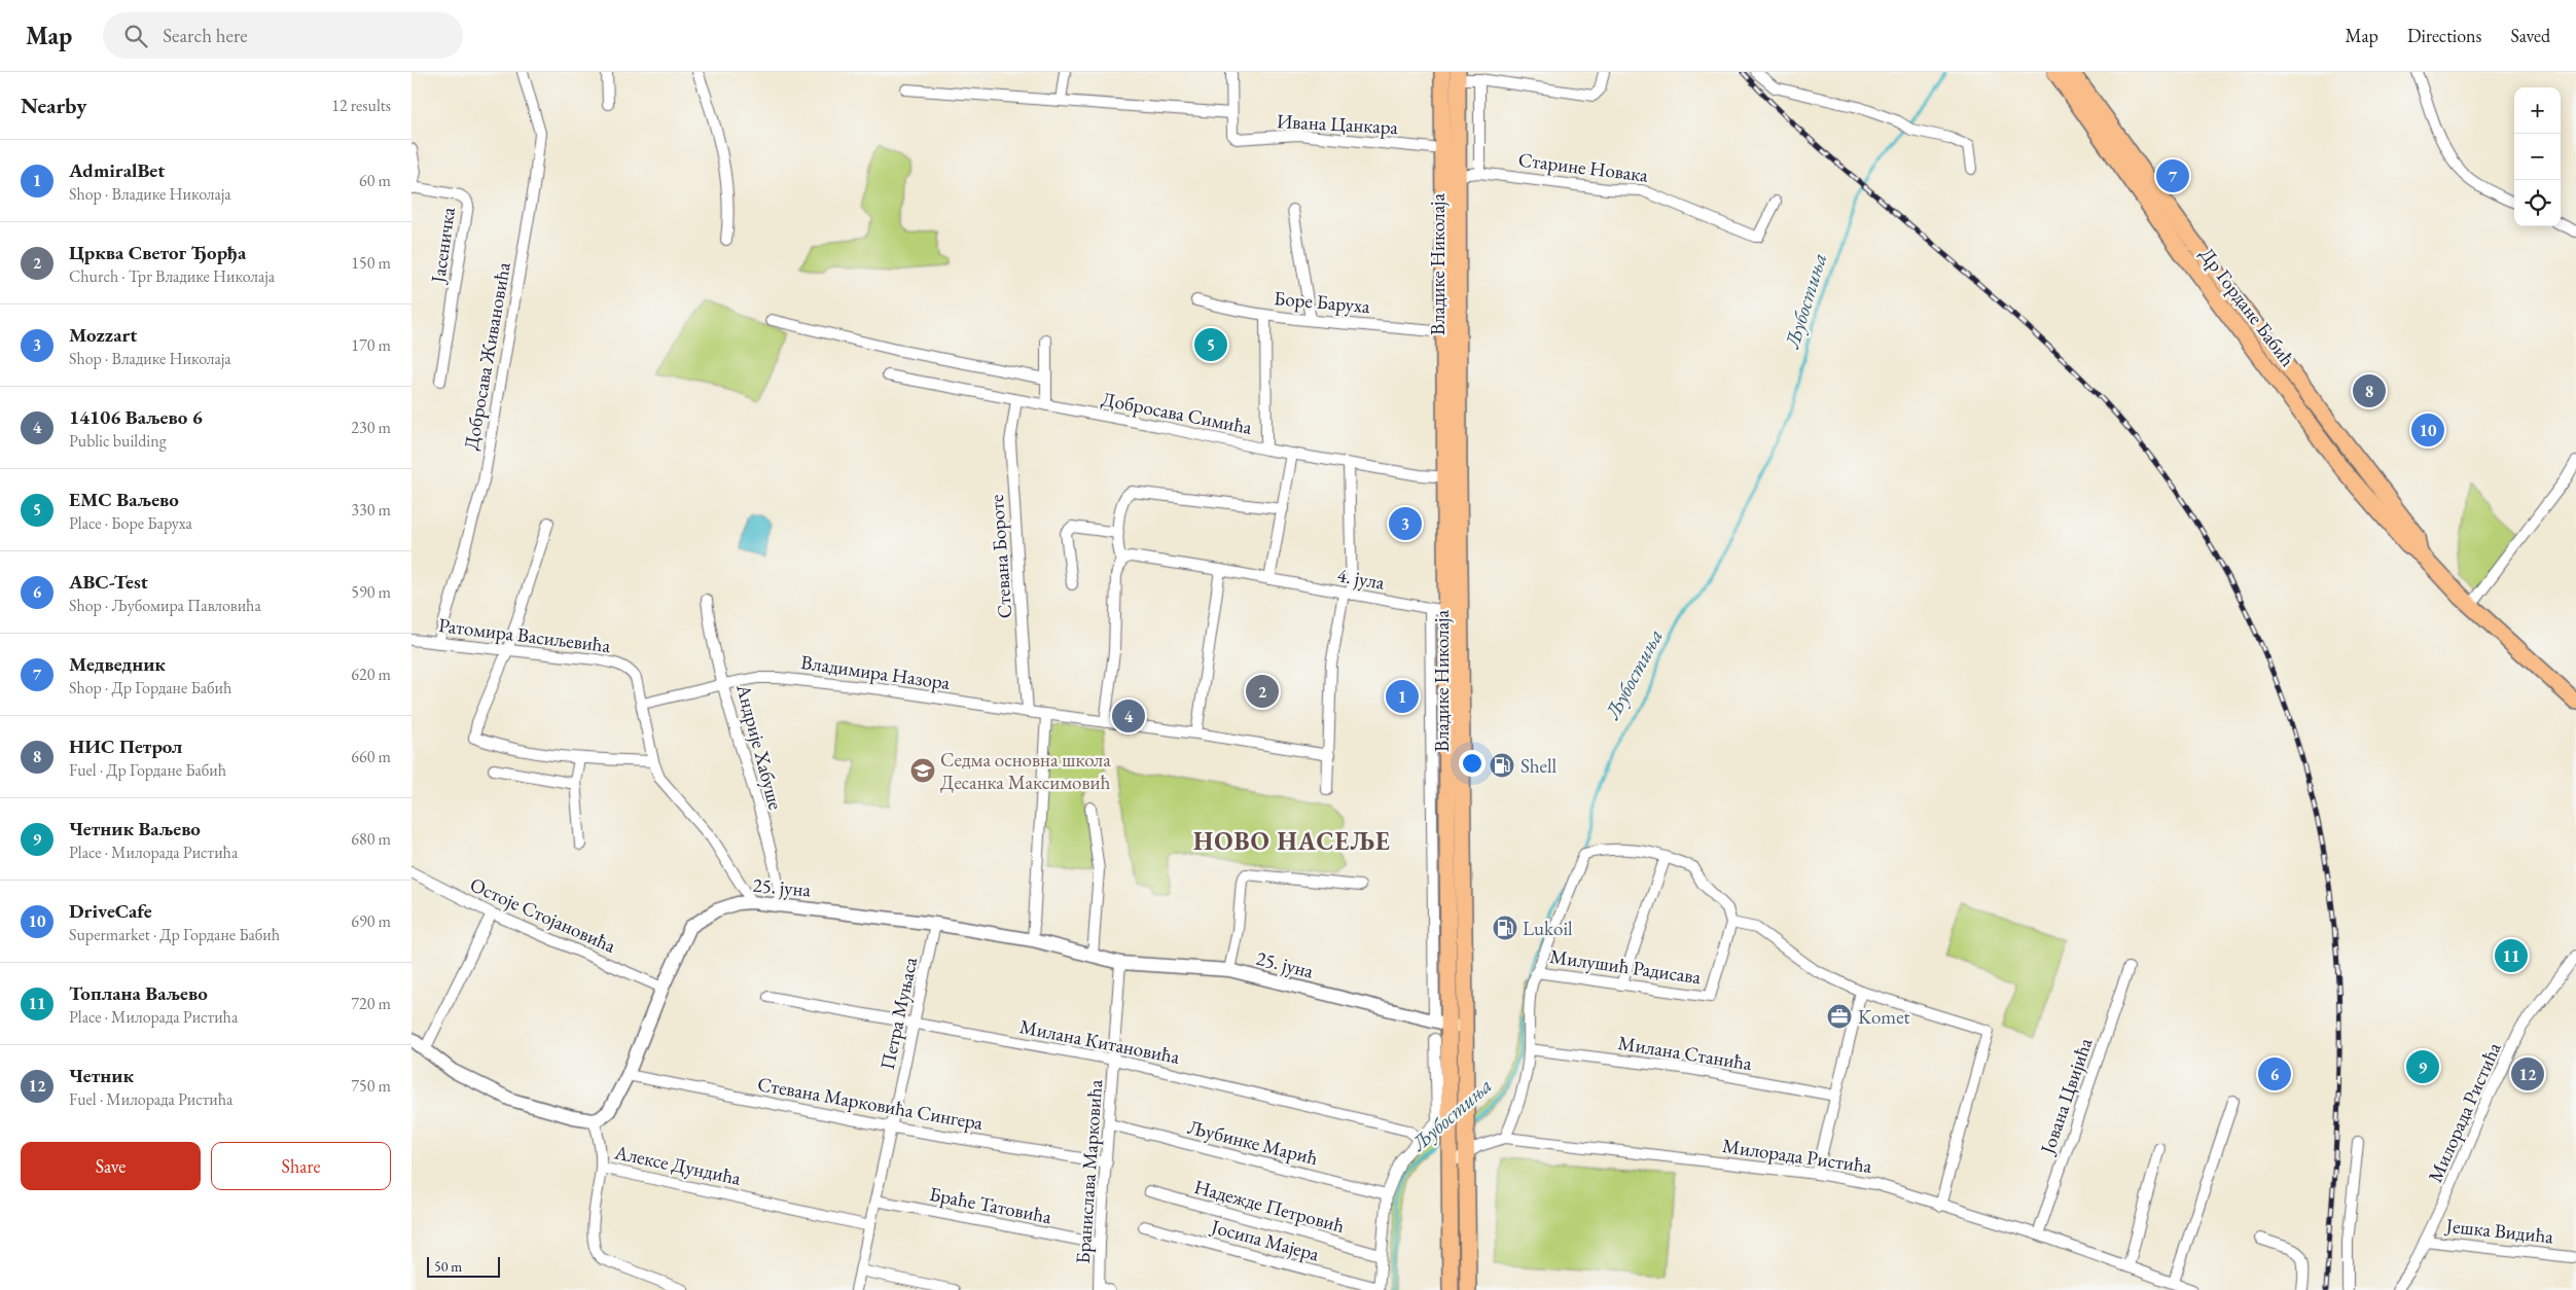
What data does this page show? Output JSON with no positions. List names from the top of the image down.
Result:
{
  "streets": {
    "main road": ["Владике Николаја", "Др Гордане Бабић"],
    "street": [
      "Ивана Цанкара",
      "Старине Новака",
      "Јасеничка",
      "Боре Баруха",
      "Добросава Живановића",
      "Добросава Симића",
      "Стевана Бороте",
      "4. јула",
      "Ратомира Васиљевића",
      "Владимира Назора",
      "Андрије Хабуше",
      "25. јуна",
      "Остоје Стојановића",
      "Милушић Радисава",
      "Петра Муњаса",
      "Милана Китановића",
      "Милана Станића",
      "Јована Цвијића",
      "Стевана Марковића Сингера",
      "Милорада Ристића",
      "Љубинке Марић",
      "Алексе Дундића",
      "Бранислава Марковића",
      "Браће Татовића",
      "Надежде Петровић",
      "Јешка Видића",
      "Јосипа Мајера"
    ]
  },
  "crossings": [
    ["Ивана Цанкара", "Владике Николаја"],
    ["Старине Новака", "Владике Николаја"],
    ["Владике Николаја", "Боре Баруха"],
    ["Владике Николаја", "Добросава Симића"],
    ["Владике Николаја", "4. јула"],
    ["Владике Николаја", "25. јуна"],
    ["Владике Николаја", "Милорада Ристића"],
    ["Добросава Живановића", "Ратомира Васиљевића"],
    ["Добросава Симића", "Стевана Бороте"],
    ["Стевана Бороте", "Владимира Назора"],
    ["Ратомира Васиљевића", "Владимира Назора"],
    ["Ратомира Васиљевића", "25. јуна"],
    ["Владимира Назора", "Андрије Хабуше"],
    ["Андрије Хабуше", "25. јуна"],
    ["25. јуна", "Остоје Стојановића"],
    ["25. јуна", "Петра Муњаса"],
    ["25. јуна", "Стевана Марковића Сингера"],
    ["25. јуна", "Алексе Дундића"],
    ["25. јуна", "Бранислава Марковића"],
    ["Милушић Радисава", "Милана Станића"],
    ["Милушић Радисава", "Милорада Ристића"],
    ["Петра Муњаса", "Милана Китановића"],
    ["Петра Муњаса", "Стевана Марковића Сингера"],
    ["Петра Муњаса", "Алексе Дундића"],
    ["Петра Муњаса", "Браће Татовића"],
    ["Милана Китановића", "Бранислава Марковића"],
    ["Јована Цвијића", "Милорада Ристића"],
    ["Стевана Марковића Сингера", "Бранислава Марковића"],
    ["Милорада Ристића", "Јешка Видића"],
    ["Љубинке Марић", "Бранислава Марковића"],
    ["Бранислава Марковића", "Браће Татовића"]
  ],
  "districts": ["НОВО НАСЕЉЕ"],
  "water": ["Љубостиња"],
  "places": {
    "fuel station": ["Shell", "Lukoil"],
    "school or university": ["Седма основна школа Десанка Максимовић"],
    "office": ["Komet"]
  },
  "scale_bar": "50 m",
  "page": {
    "header": "Map",
    "search": "Search here",
    "nav": ["Map", "Directions", "Saved"],
    "heading": ["Nearby", "12 results"],
    "map_buttons": ["+", "−"],
    "list": [
      {
        "mark": "1",
        "name": "AdmiralBet",
        "note": "Shop · Владике Николаја",
        "value": "60 m"
      },
      {
        "mark": "2",
        "name": "Црква Светог Ђорђа",
        "note": "Church · Трг Владике Николаја",
        "value": "150 m"
      },
      {
        "mark": "3",
        "name": "Mozzart",
        "note": "Shop · Владике Николаја",
        "value": "170 m"
      },
      {
        "mark": "4",
        "name": "14106 Ваљево 6",
        "note": "Public building",
        "value": "230 m"
      },
      {
        "mark": "5",
        "name": "ЕМС Ваљево",
        "note": "Place · Боре Баруха",
        "value": "330 m"
      },
      {
        "mark": "6",
        "name": "ABC-Test",
        "note": "Shop · Љубомира Павловића",
        "value": "590 m"
      },
      {
        "mark": "7",
        "name": "Медведник",
        "note": "Shop · Др Гордане Бабић",
        "value": "620 m"
      },
      {
        "mark": "8",
        "name": "НИС Петрол",
        "note": "Fuel · Др Гордане Бабић",
        "value": "660 m"
      },
      {
        "mark": "9",
        "name": "Четник Ваљево",
        "note": "Place · Милорада Ристића",
        "value": "680 m"
      },
      {
        "mark": "10",
        "name": "DriveCafe",
        "note": "Supermarket · Др Гордане Бабић",
        "value": "690 m"
      },
      {
        "mark": "11",
        "name": "Топлана Ваљево",
        "note": "Place · Милорада Ристића",
        "value": "720 m"
      },
      {
        "mark": "12",
        "name": "Четник",
        "note": "Fuel · Милорада Ристића",
        "value": "750 m"
      }
    ],
    "pins": [
      "7",
      "5",
      "8",
      "10",
      "3",
      "2",
      "1",
      "4",
      "11",
      "9",
      "6",
      "12"
    ],
    "buttons": ["Save", "Share"],
    "scale": "50 m"
  }
}
